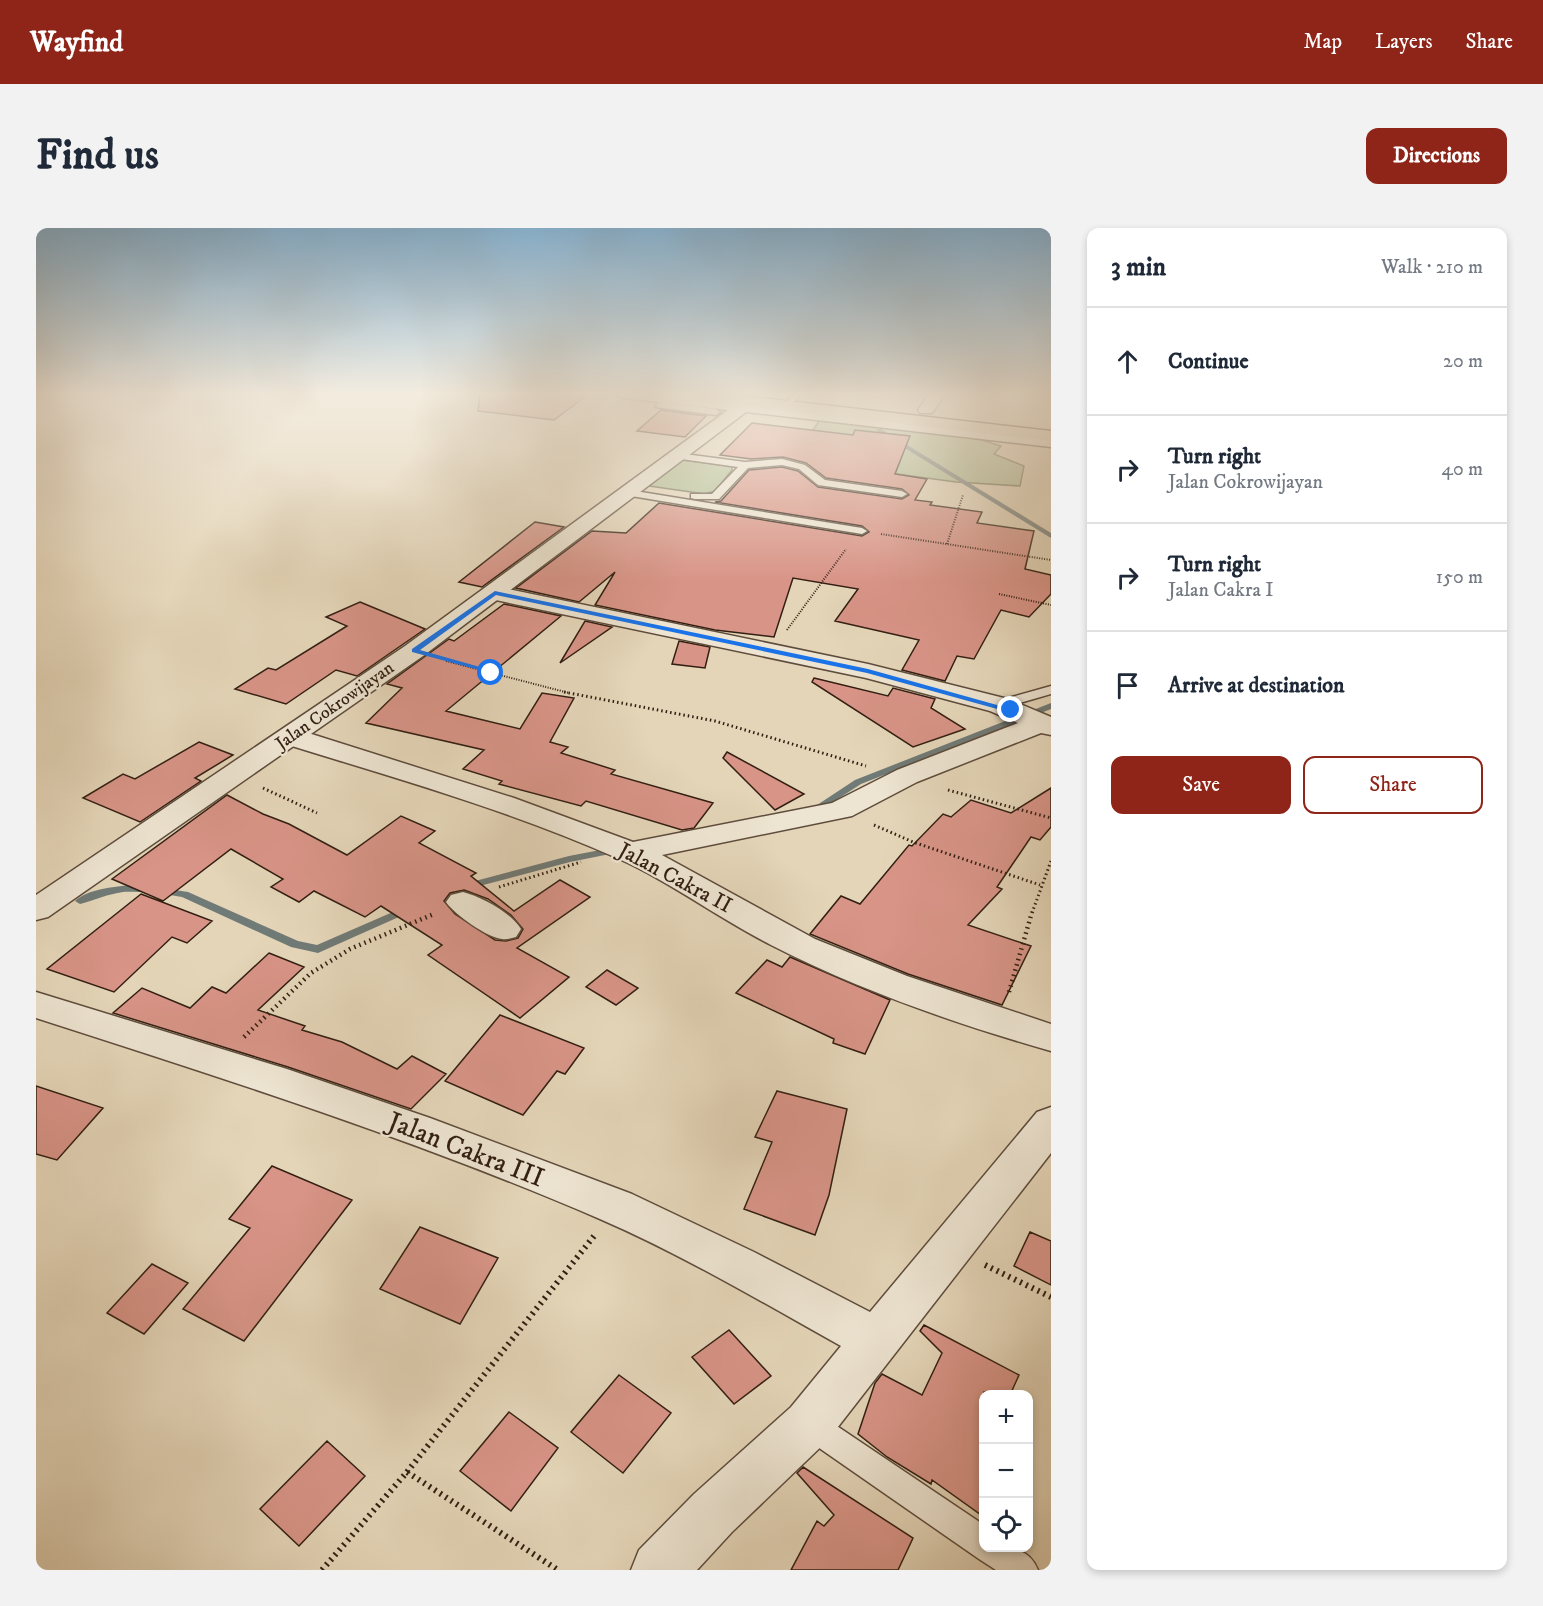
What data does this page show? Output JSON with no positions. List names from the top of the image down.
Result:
{
  "streets": {
    "street": ["Jalan Cokrowijayan", "Jalan Cakra II", "Jalan Cakra III"]
  },
  "crossings": [
    ["Jalan Cokrowijayan", "Jalan Cakra II"]
  ],
  "page": {
    "header": "Wayfind",
    "nav": ["Map", "Layers", "Share"],
    "buttons": [
      "Directions",
      ["Save", "Share"]
    ],
    "title": "Find us",
    "heading": ["3 min", "Walk · 210 m"],
    "list": [
      ["Continue", "20 m"],
      ["Turn right", "Jalan Cokrowijayan", "40 m"],
      ["Turn right", "Jalan Cakra I", "150 m"],
      "Arrive at destination"
    ],
    "map_buttons": ["+", "−"]
  }
}
